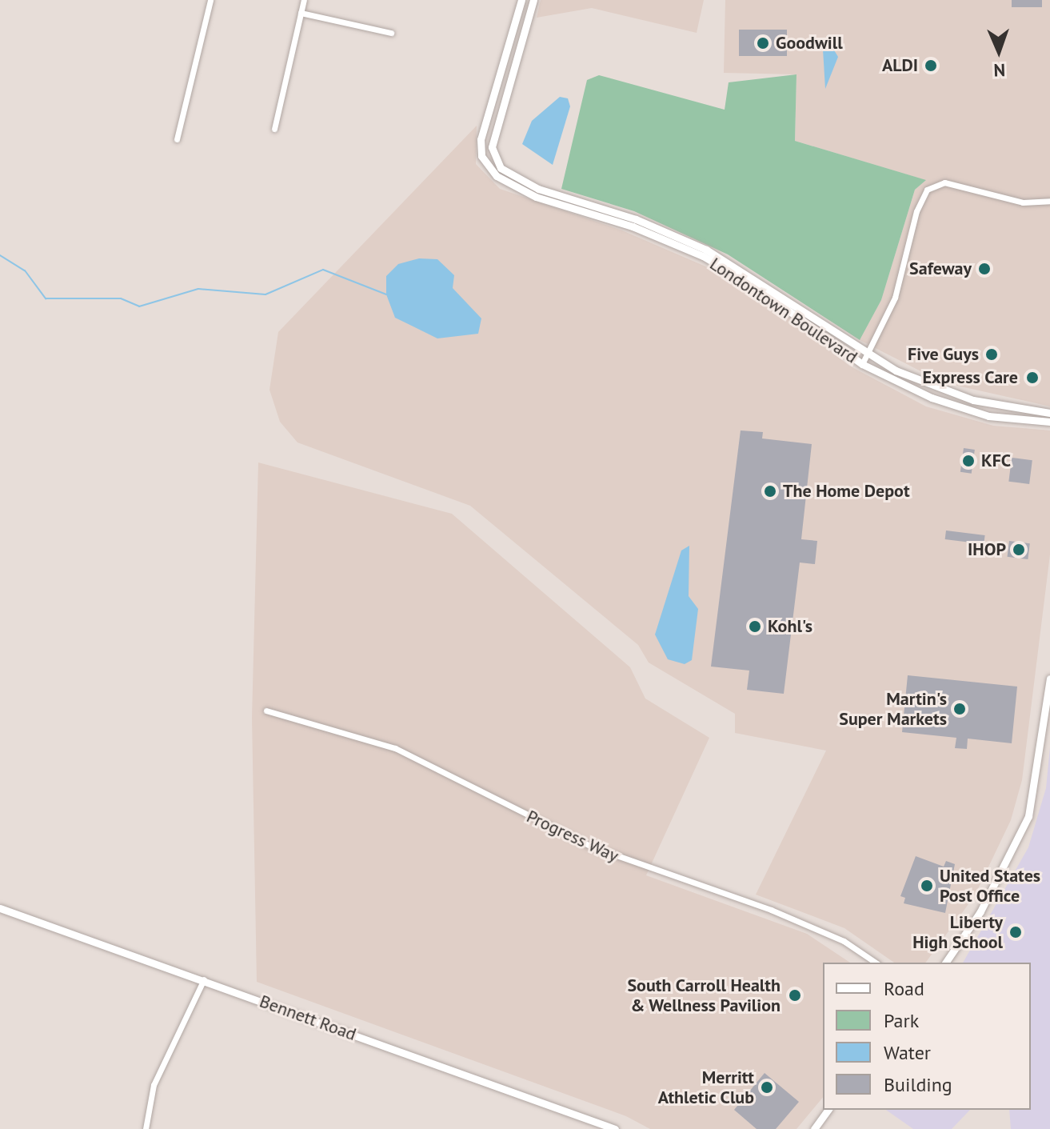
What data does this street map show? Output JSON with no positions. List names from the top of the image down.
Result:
{
  "streets": {
    "street": ["Londontown Boulevard", "Progress Way", "Bennett Road"]
  },
  "places": [
    "Goodwill",
    "ALDI",
    "Safeway",
    "Five Guys",
    "Express Care",
    "KFC",
    "The Home Depot",
    "IHOP",
    "Kohl's",
    "Martin's Super Markets",
    "United States Post Office",
    "Liberty High School",
    "South Carroll Health & Wellness Pavilion",
    "Merritt Athletic Club"
  ],
  "legend": [
    "Road",
    "Park",
    "Water",
    "Building"
  ],
  "north": "bottom"
}
